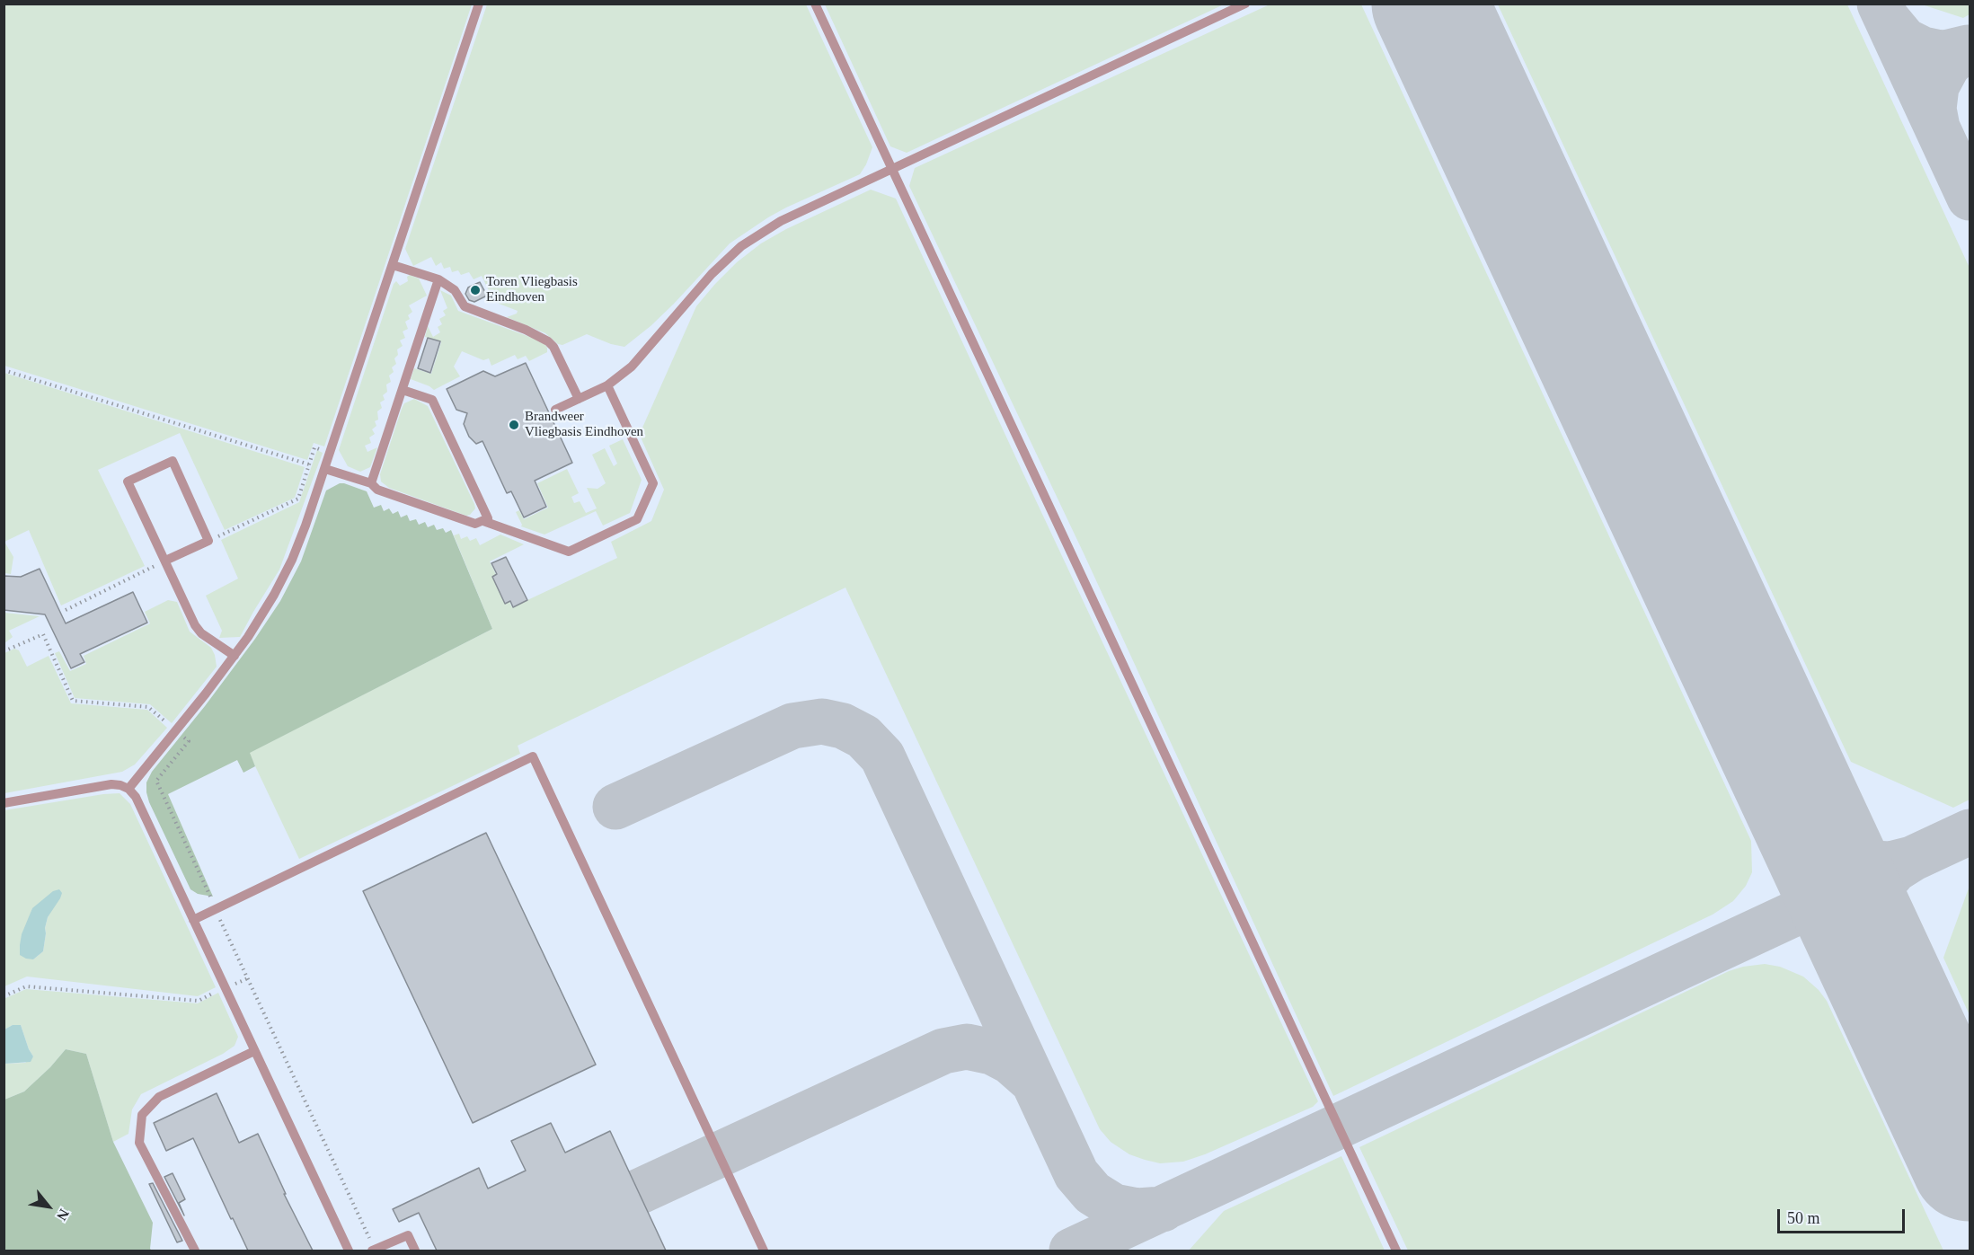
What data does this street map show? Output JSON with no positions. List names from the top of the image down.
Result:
{
  "places": ["Toren Vliegbasis Eindhoven", "Brandweer Vliegbasis Eindhoven"],
  "scale_bar": "50 m",
  "north": "bottom right"
}
